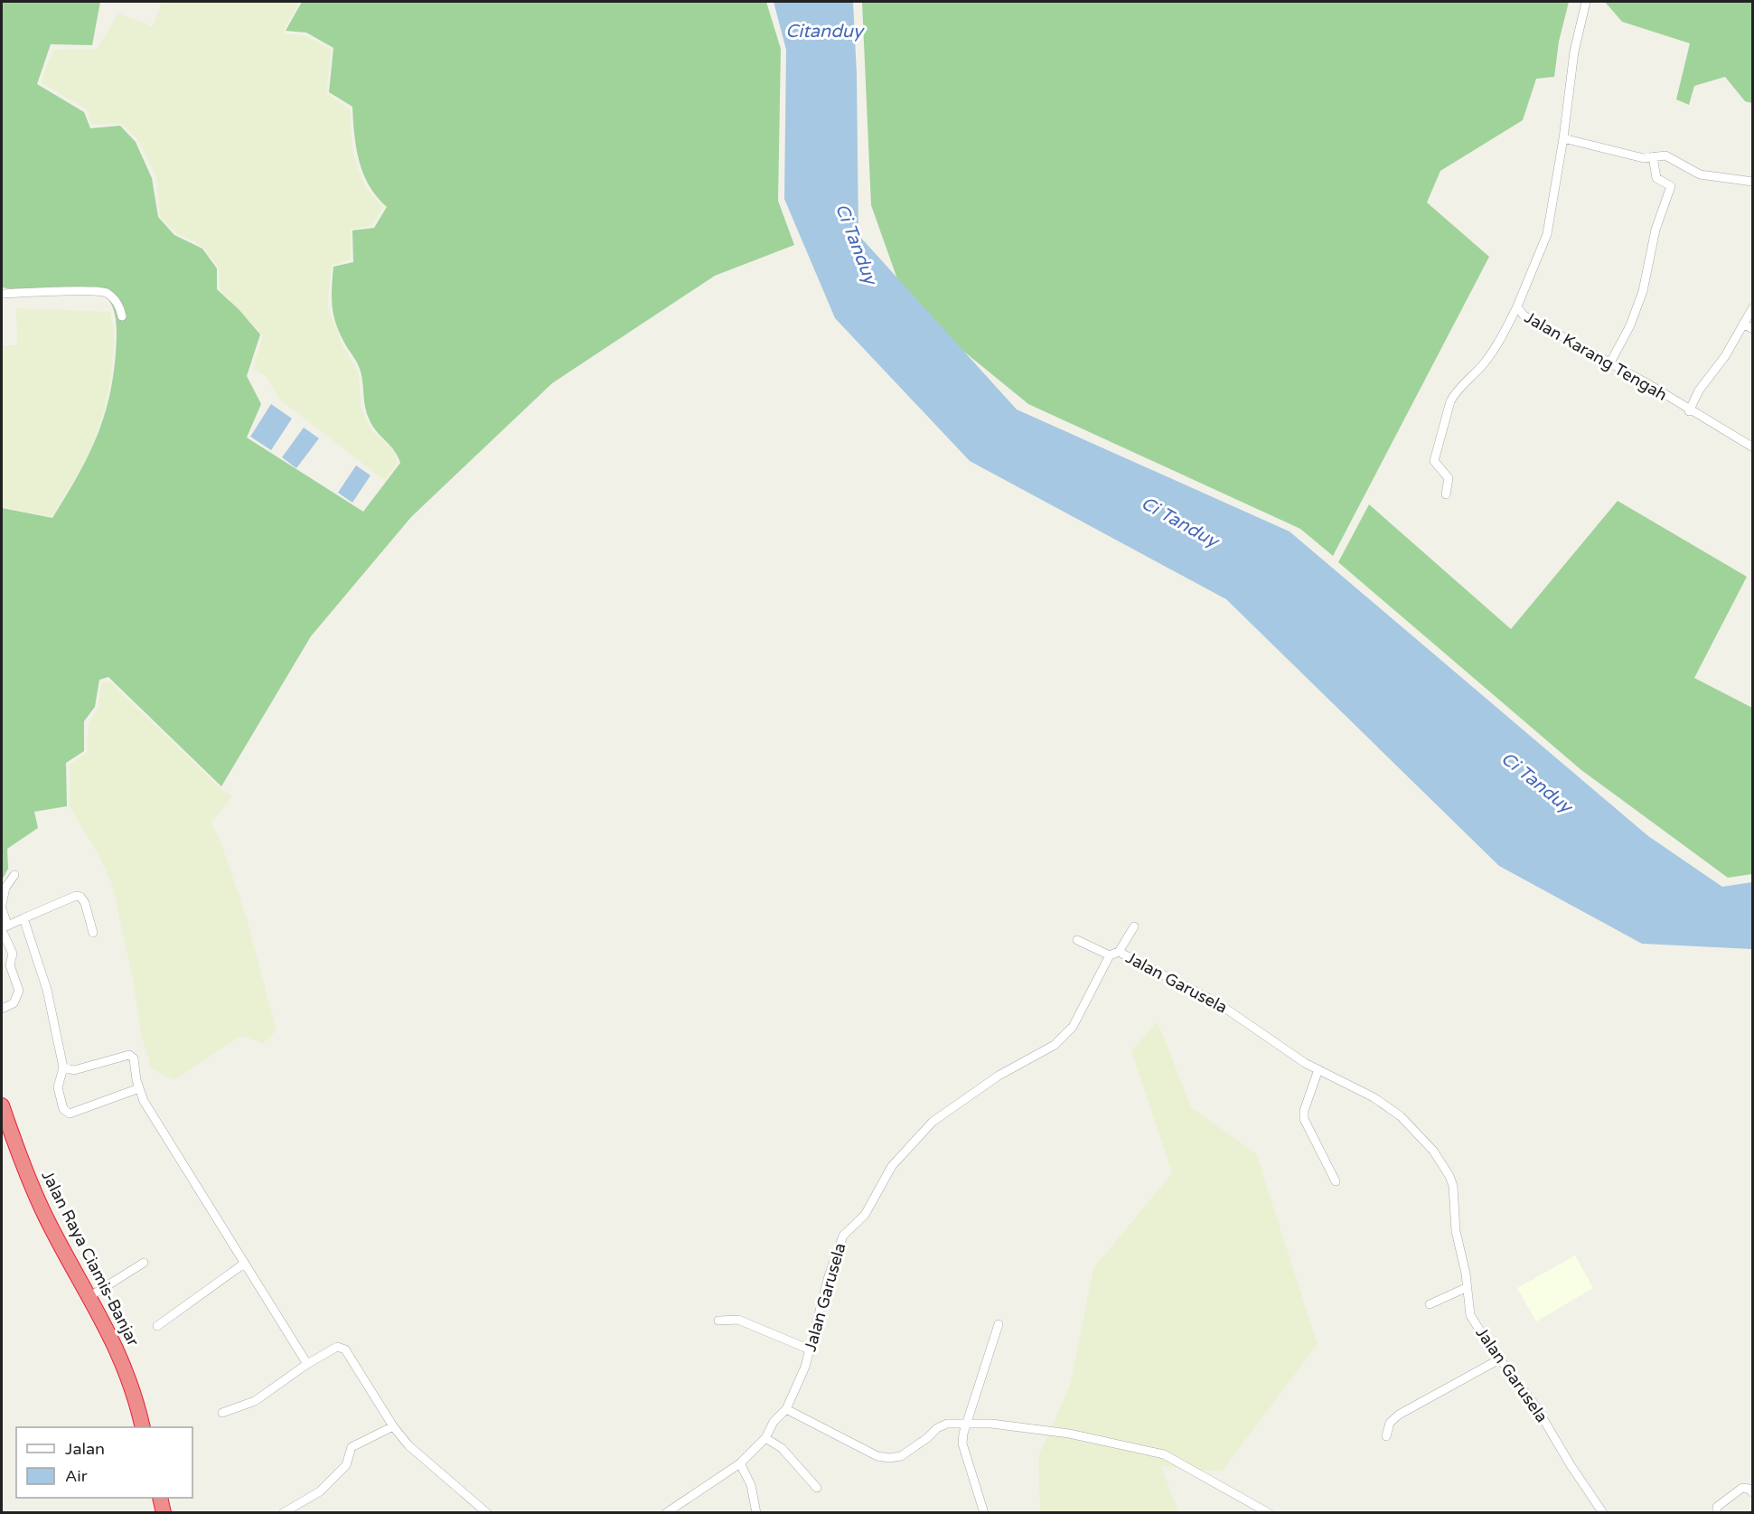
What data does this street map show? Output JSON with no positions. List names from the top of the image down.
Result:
{
  "streets": {
    "highway": ["Jalan Raya Ciamis-Banjar"],
    "street": ["Jalan Karang Tengah", "Jalan Garusela"]
  },
  "water": ["Citanduy", "Ci Tanduy"],
  "legend": ["Jalan", "Air"]
}
